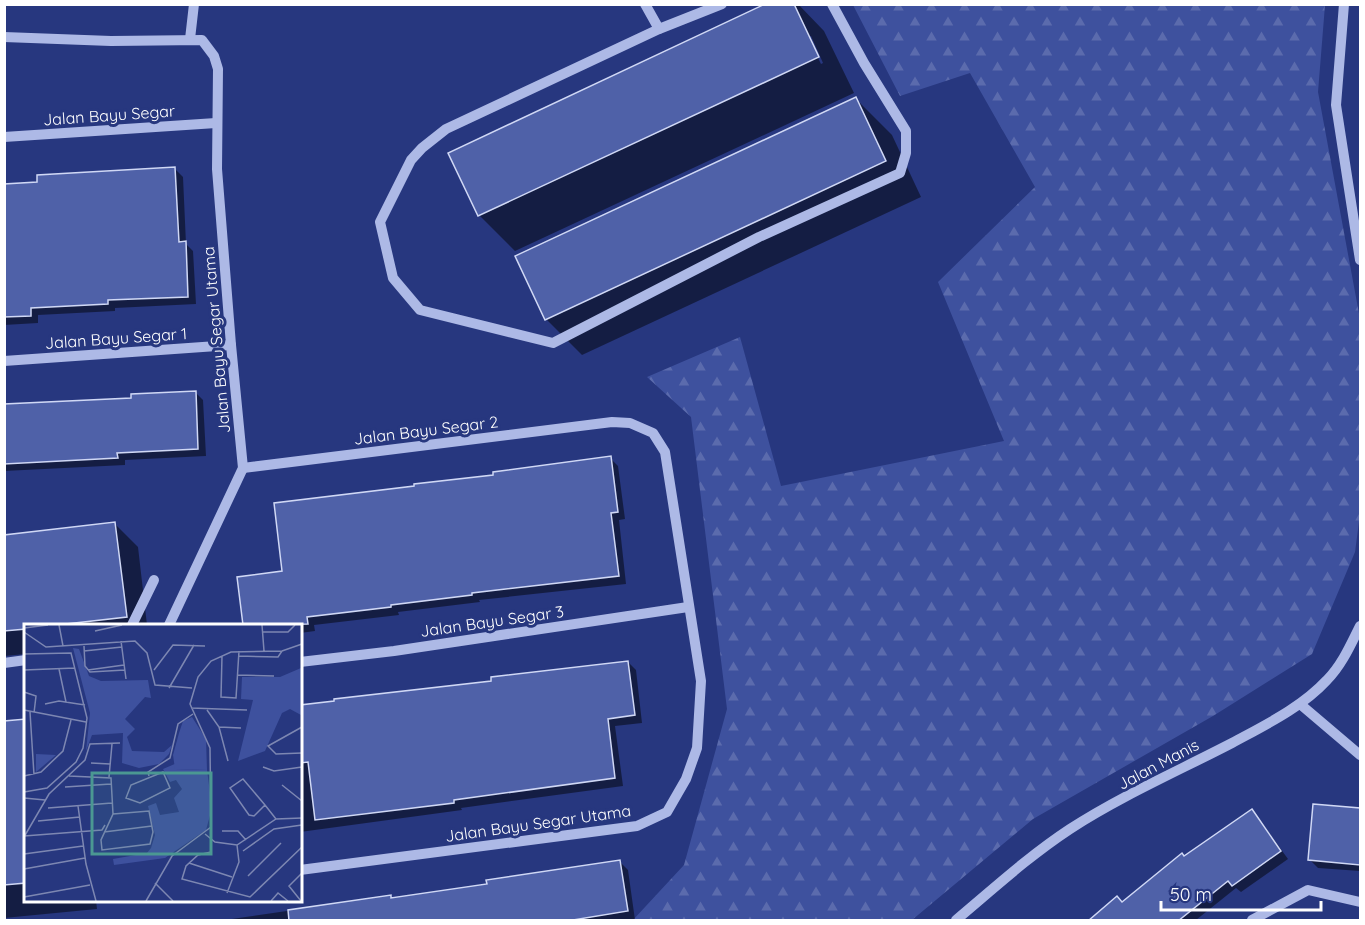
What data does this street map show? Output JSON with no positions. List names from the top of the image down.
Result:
{
  "streets": {
    "street": [
      "Jalan Bayu Segar",
      "Jalan Bayu Segar 1",
      "Jalan Bayu Segar Utama",
      "Jalan Bayu Segar 2",
      "Jalan Bayu Segar 3",
      "Jalan Manis"
    ]
  },
  "crossings": [
    ["Jalan Bayu Segar", "Jalan Bayu Segar Utama"],
    ["Jalan Bayu Segar 1", "Jalan Bayu Segar Utama"],
    ["Jalan Bayu Segar Utama", "Jalan Bayu Segar 2"],
    ["Jalan Bayu Segar Utama", "Jalan Bayu Segar 3"]
  ],
  "scale_bar": "50 m"
}
